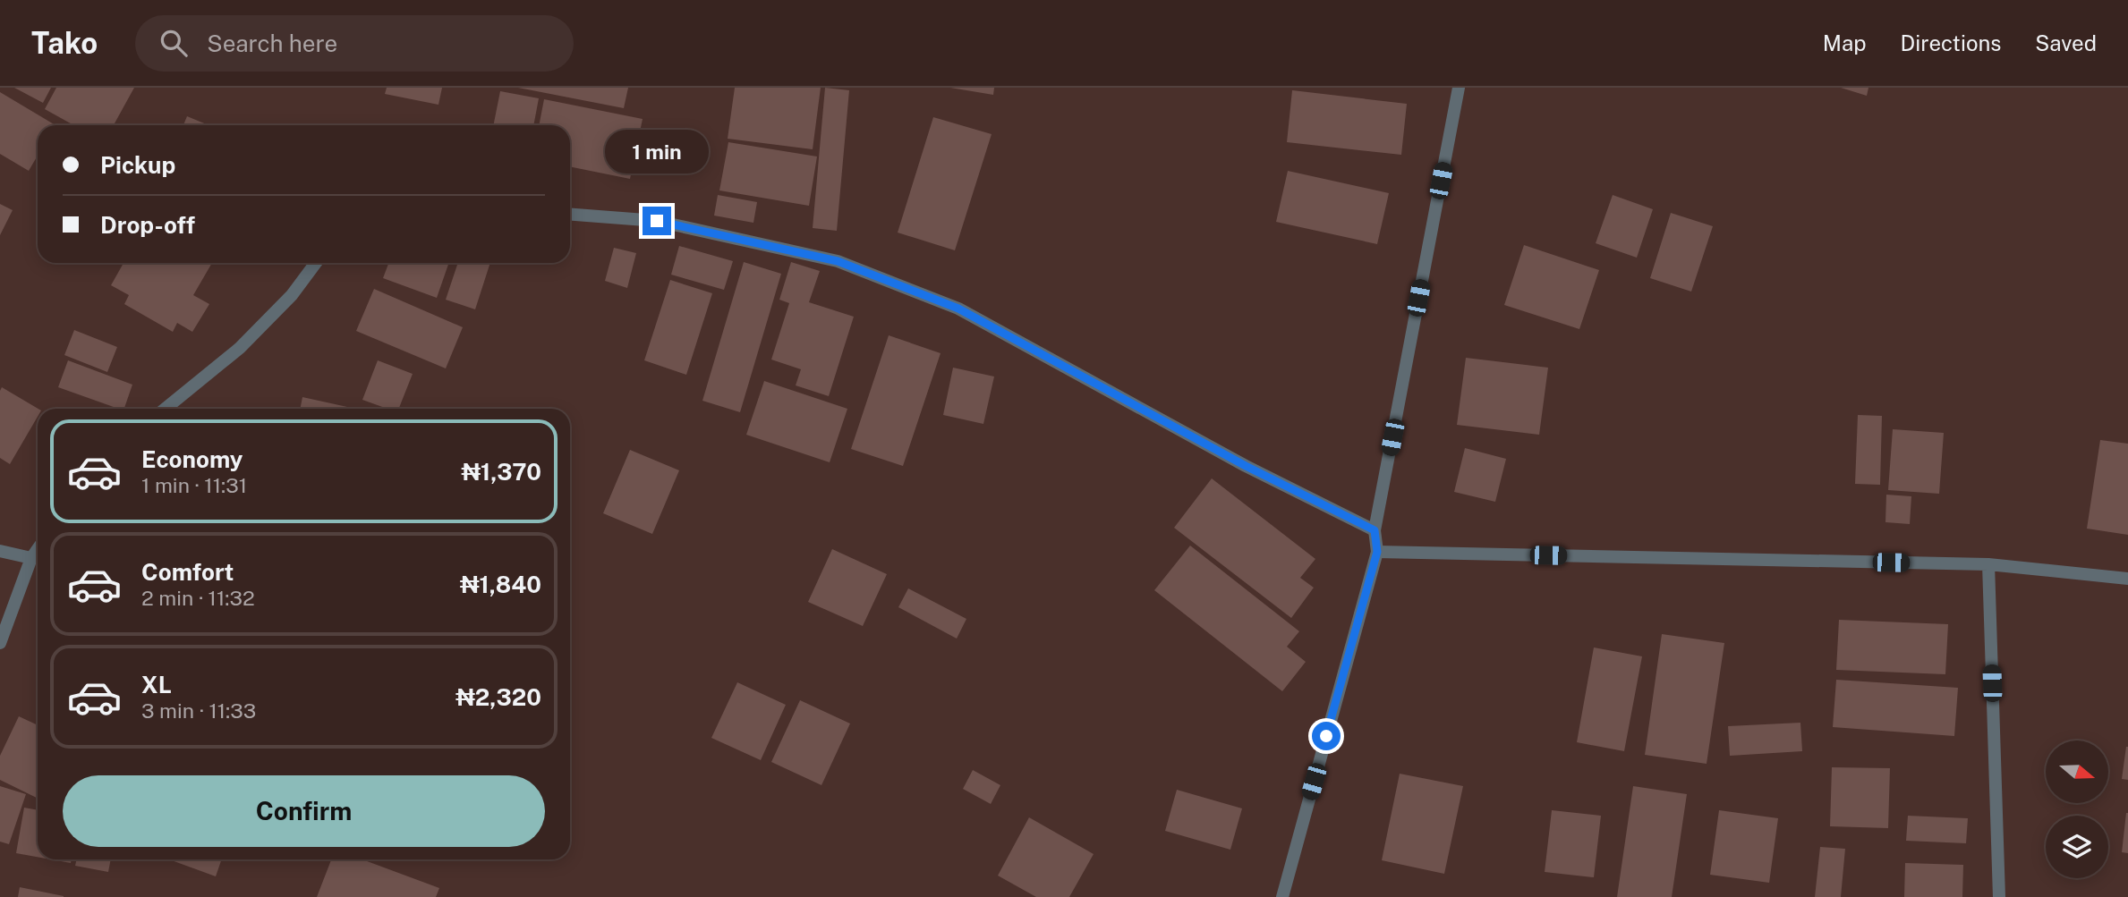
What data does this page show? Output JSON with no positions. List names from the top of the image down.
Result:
{
  "north": "right",
  "page": {
    "header": "Tako",
    "search": "Search here",
    "nav": ["Map", "Directions", "Saved"],
    "banner": ["Pickup", "Drop-off"],
    "bubble": "1 min",
    "list": [
      {
        "name": "Economy",
        "note": "1 min · 11:31",
        "value": "₦1,370"
      },
      {
        "name": "Comfort",
        "note": "2 min · 11:32",
        "value": "₦1,840"
      },
      {
        "name": "XL",
        "note": "3 min · 11:33",
        "value": "₦2,320"
      }
    ],
    "buttons": "Confirm"
  }
}
